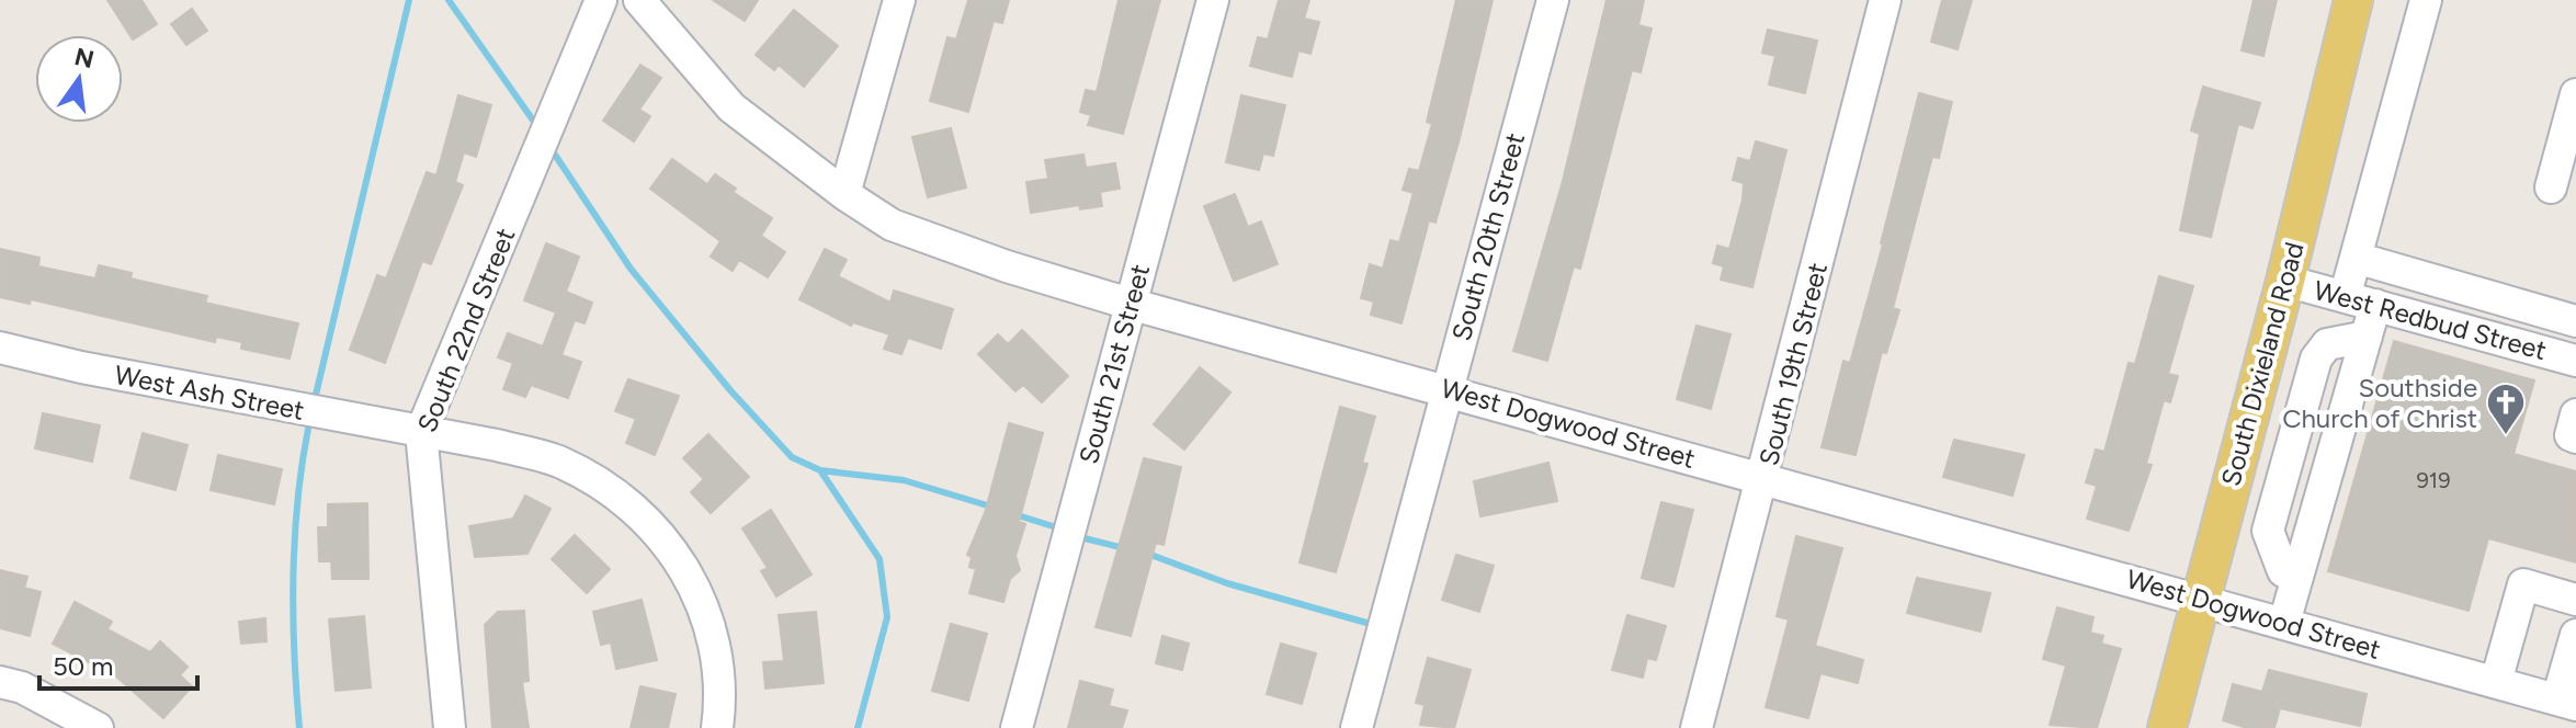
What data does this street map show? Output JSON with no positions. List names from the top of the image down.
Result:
{
  "streets": {
    "main road": ["South Dixieland Road"],
    "street": [
      "South 20th Street",
      "West Redbud Street",
      "South 22nd Street",
      "South 21st Street",
      "South 19th Street",
      "West Ash Street",
      "West Dogwood Street"
    ]
  },
  "crossings": [
    ["South 20th Street", "West Dogwood Street"],
    ["West Redbud Street", "South Dixieland Road"],
    ["South 22nd Street", "West Ash Street"],
    ["South 21st Street", "West Dogwood Street"],
    ["South 19th Street", "West Dogwood Street"],
    ["South Dixieland Road", "West Dogwood Street"]
  ],
  "places": {
    "church": ["Southside Church of Christ"]
  },
  "house_numbers": ["919"],
  "scale_bar": "50 m",
  "north": "top"
}
